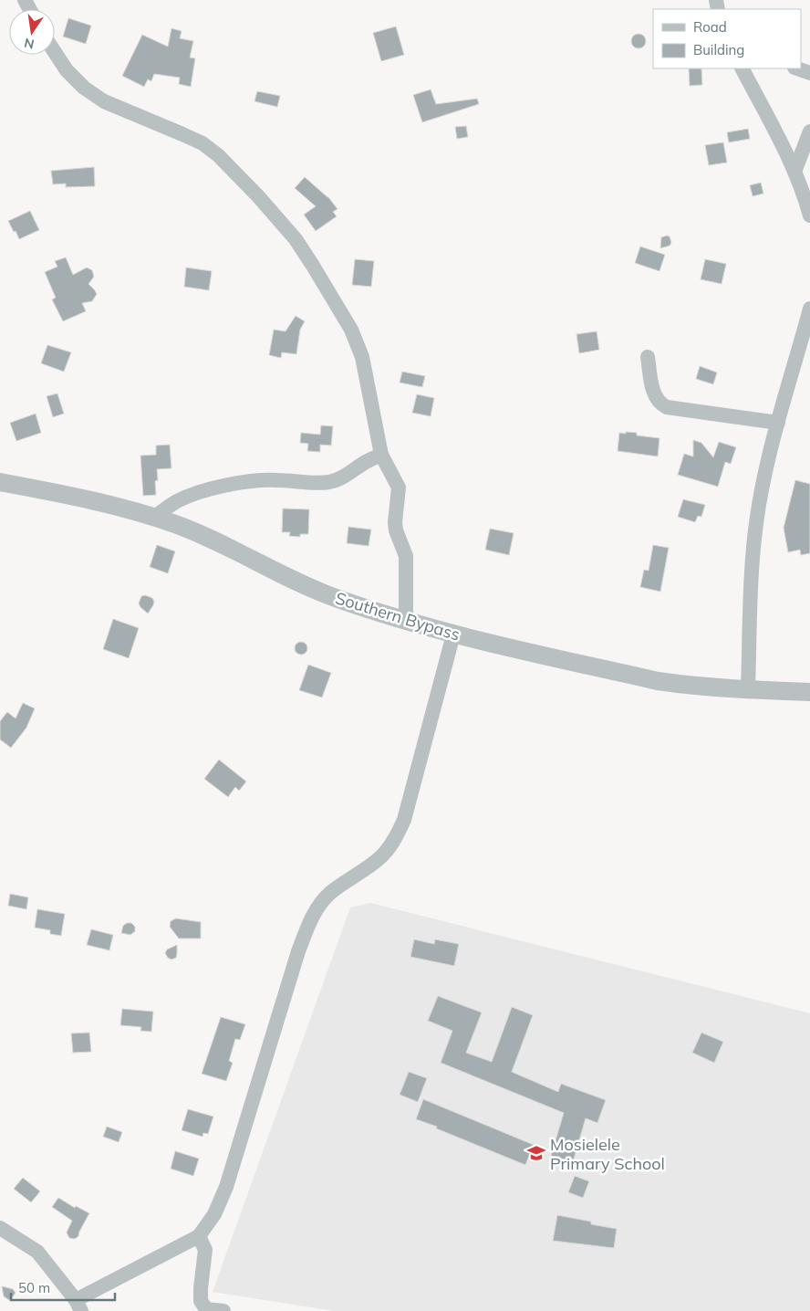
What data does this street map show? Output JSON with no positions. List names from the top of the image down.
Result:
{
  "streets": {
    "street": ["Southern Bypass"]
  },
  "places": {
    "school or university": ["Mosielele Primary School"]
  },
  "legend": ["Road", "Building"],
  "scale_bar": "50 m",
  "north": "bottom"
}
